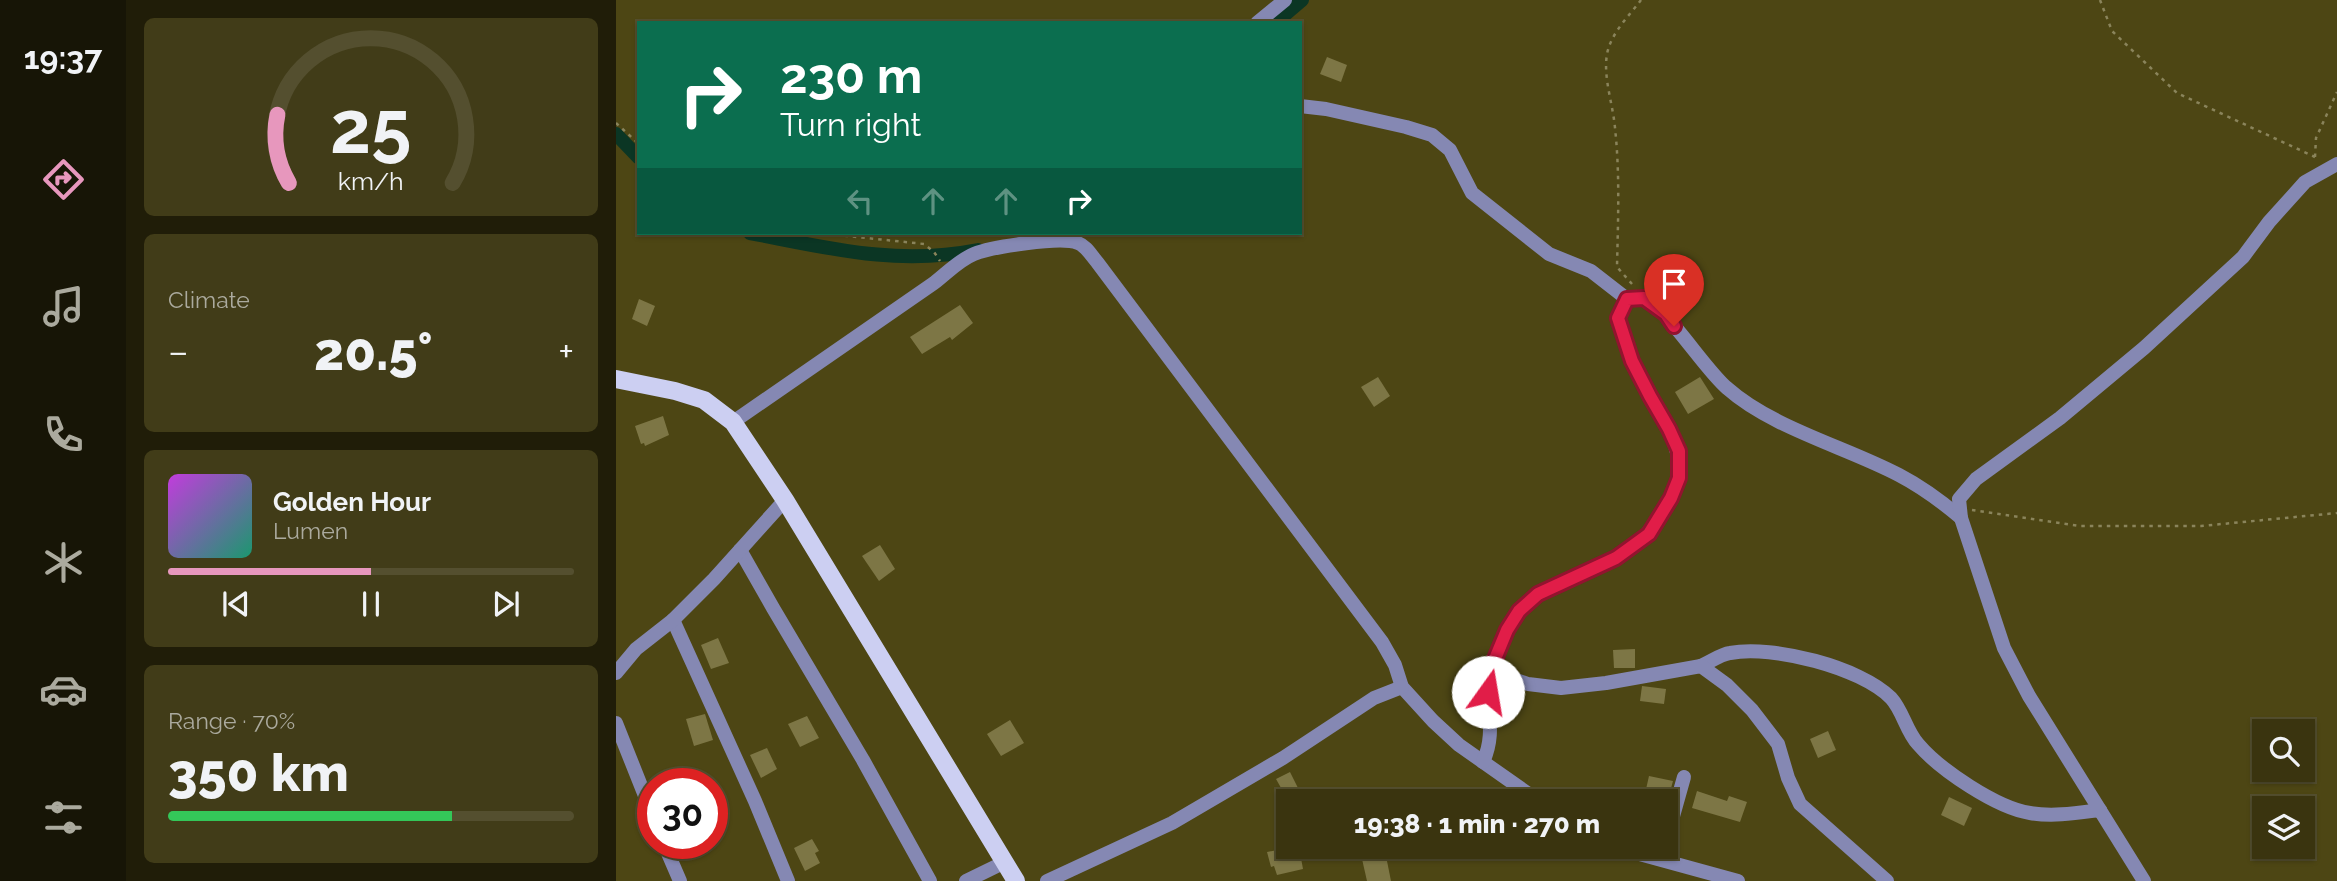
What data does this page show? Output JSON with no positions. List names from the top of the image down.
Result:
{
  "page": {
    "tabs": "19:37",
    "turn": ["230 m", "Turn right"],
    "tile": [
      "Climate",
      ["Range · 70%", "350 km"]
    ],
    "heat": ["−", "20.5°", "+"],
    "song": ["Golden Hour", "Lumen"],
    "limit": "30",
    "trip": "19:38 · 1 min · 270 m",
    "gauge": ["25", "km/h"]
  }
}
